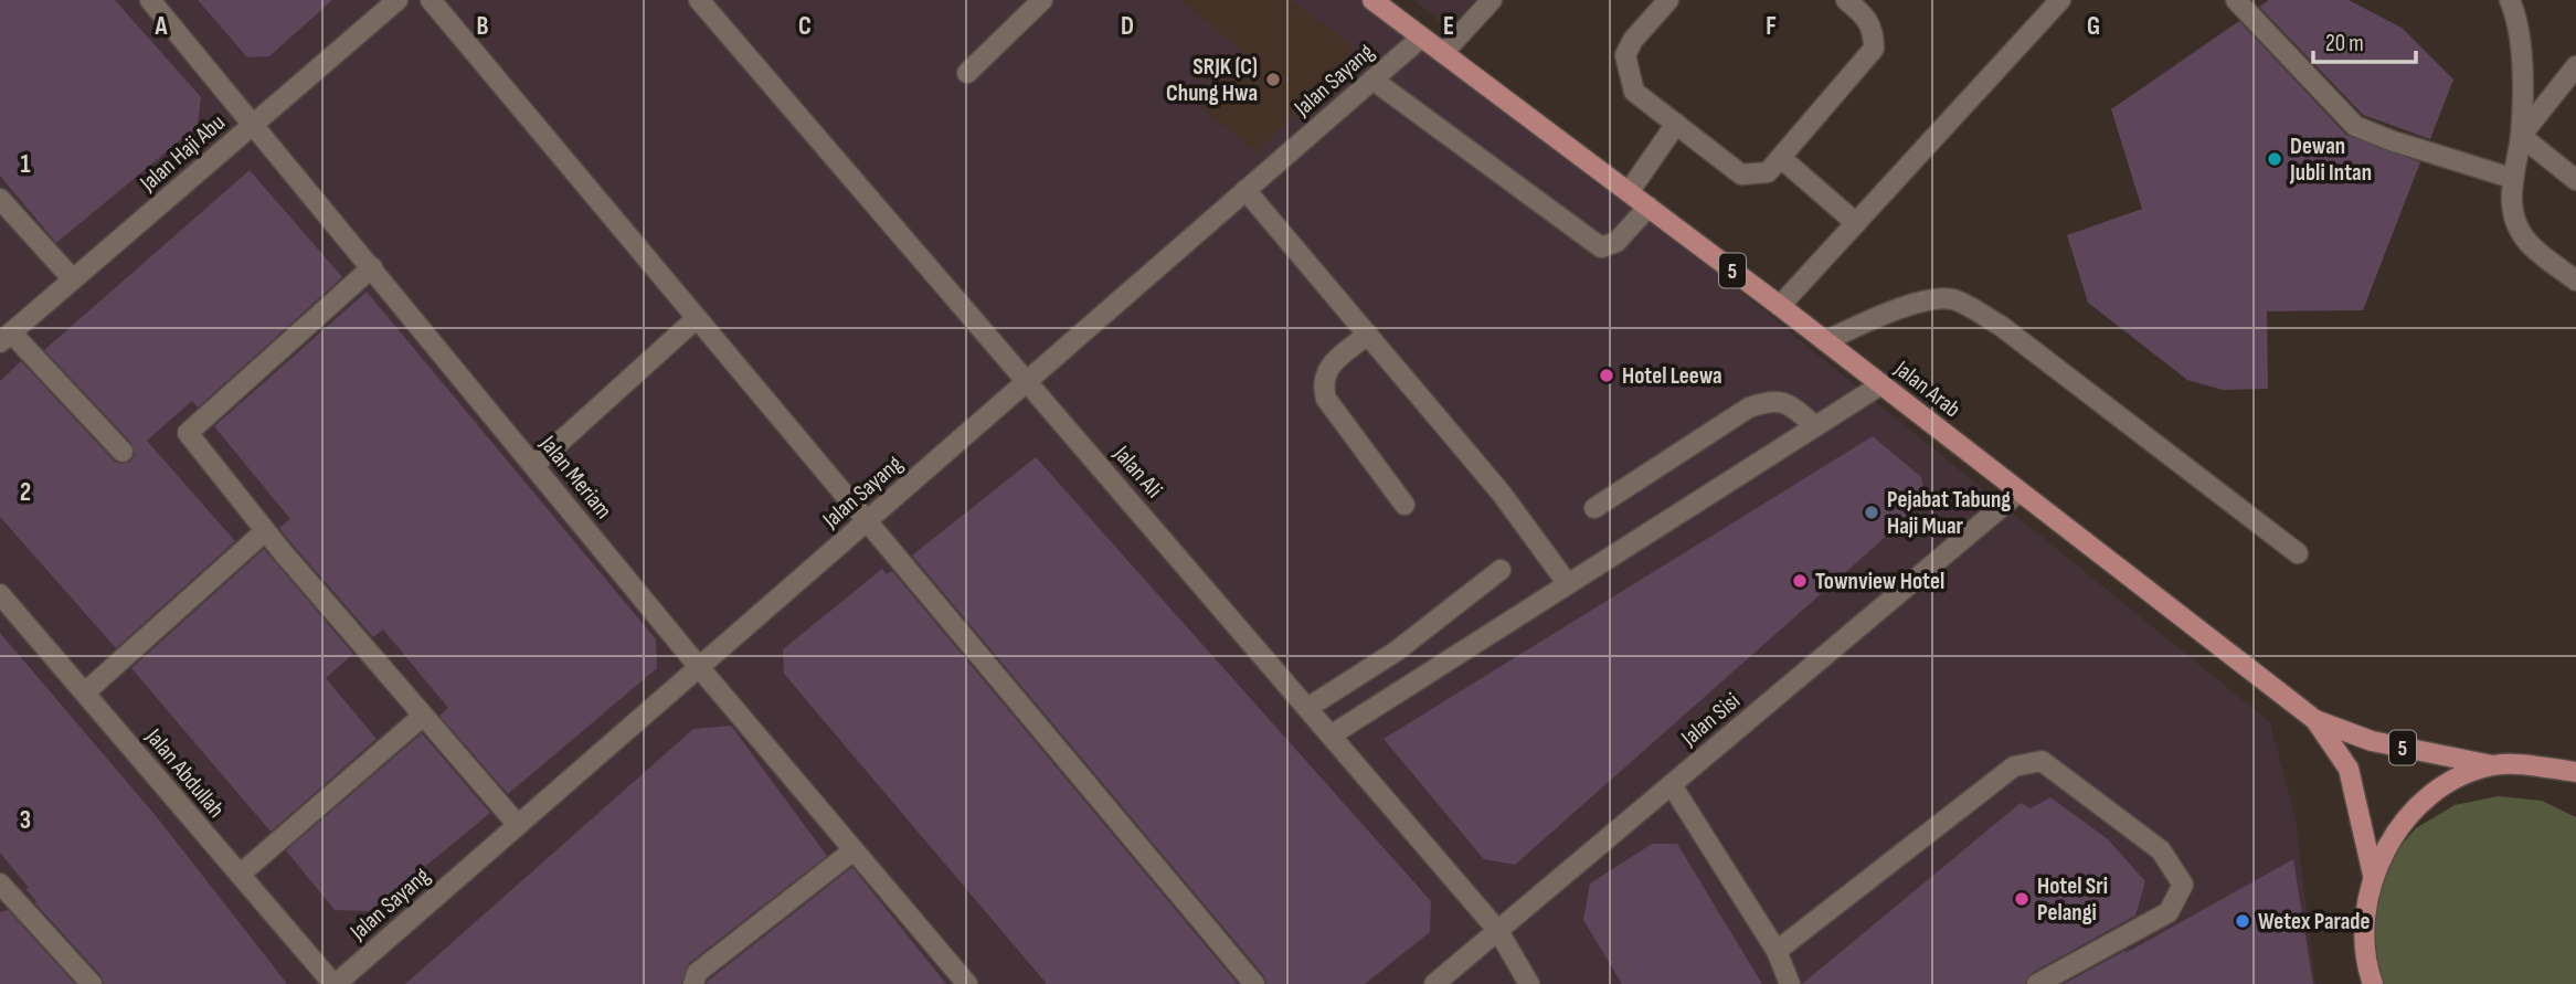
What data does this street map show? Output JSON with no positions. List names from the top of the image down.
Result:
{
  "streets": {
    "main road": ["5", "Jalan Arab"],
    "street": [
      "Jalan Sayang",
      "Jalan Haji Abu",
      "Jalan Ali",
      "Jalan Meriam",
      "Jalan Sisi",
      "Jalan Abdullah"
    ]
  },
  "crossings": [
    ["Jalan Sayang", "Jalan Arab"],
    ["Jalan Sayang", "Jalan Ali"],
    ["Jalan Sayang", "Jalan Meriam"],
    ["Jalan Sayang", "Jalan Abdullah"],
    ["Jalan Haji Abu", "Jalan Meriam"],
    ["5", "Jalan Arab"],
    ["Jalan Arab", "Jalan Sisi"],
    ["Jalan Ali", "Jalan Sisi"]
  ],
  "places": [
    "SRJK (C) Chung Hwa",
    "Dewan Jubli Intan",
    "Hotel Leewa",
    "Pejabat Tabung Haji Muar",
    "Townview Hotel",
    "Hotel Sri Pelangi",
    "Wetex Parade"
  ],
  "scale_bar": "20 m",
  "grid": {
    "columns": [
      "A",
      "B",
      "C",
      "D",
      "E",
      "F",
      "G"
    ],
    "rows": ["1", "2", "3"]
  }
}
